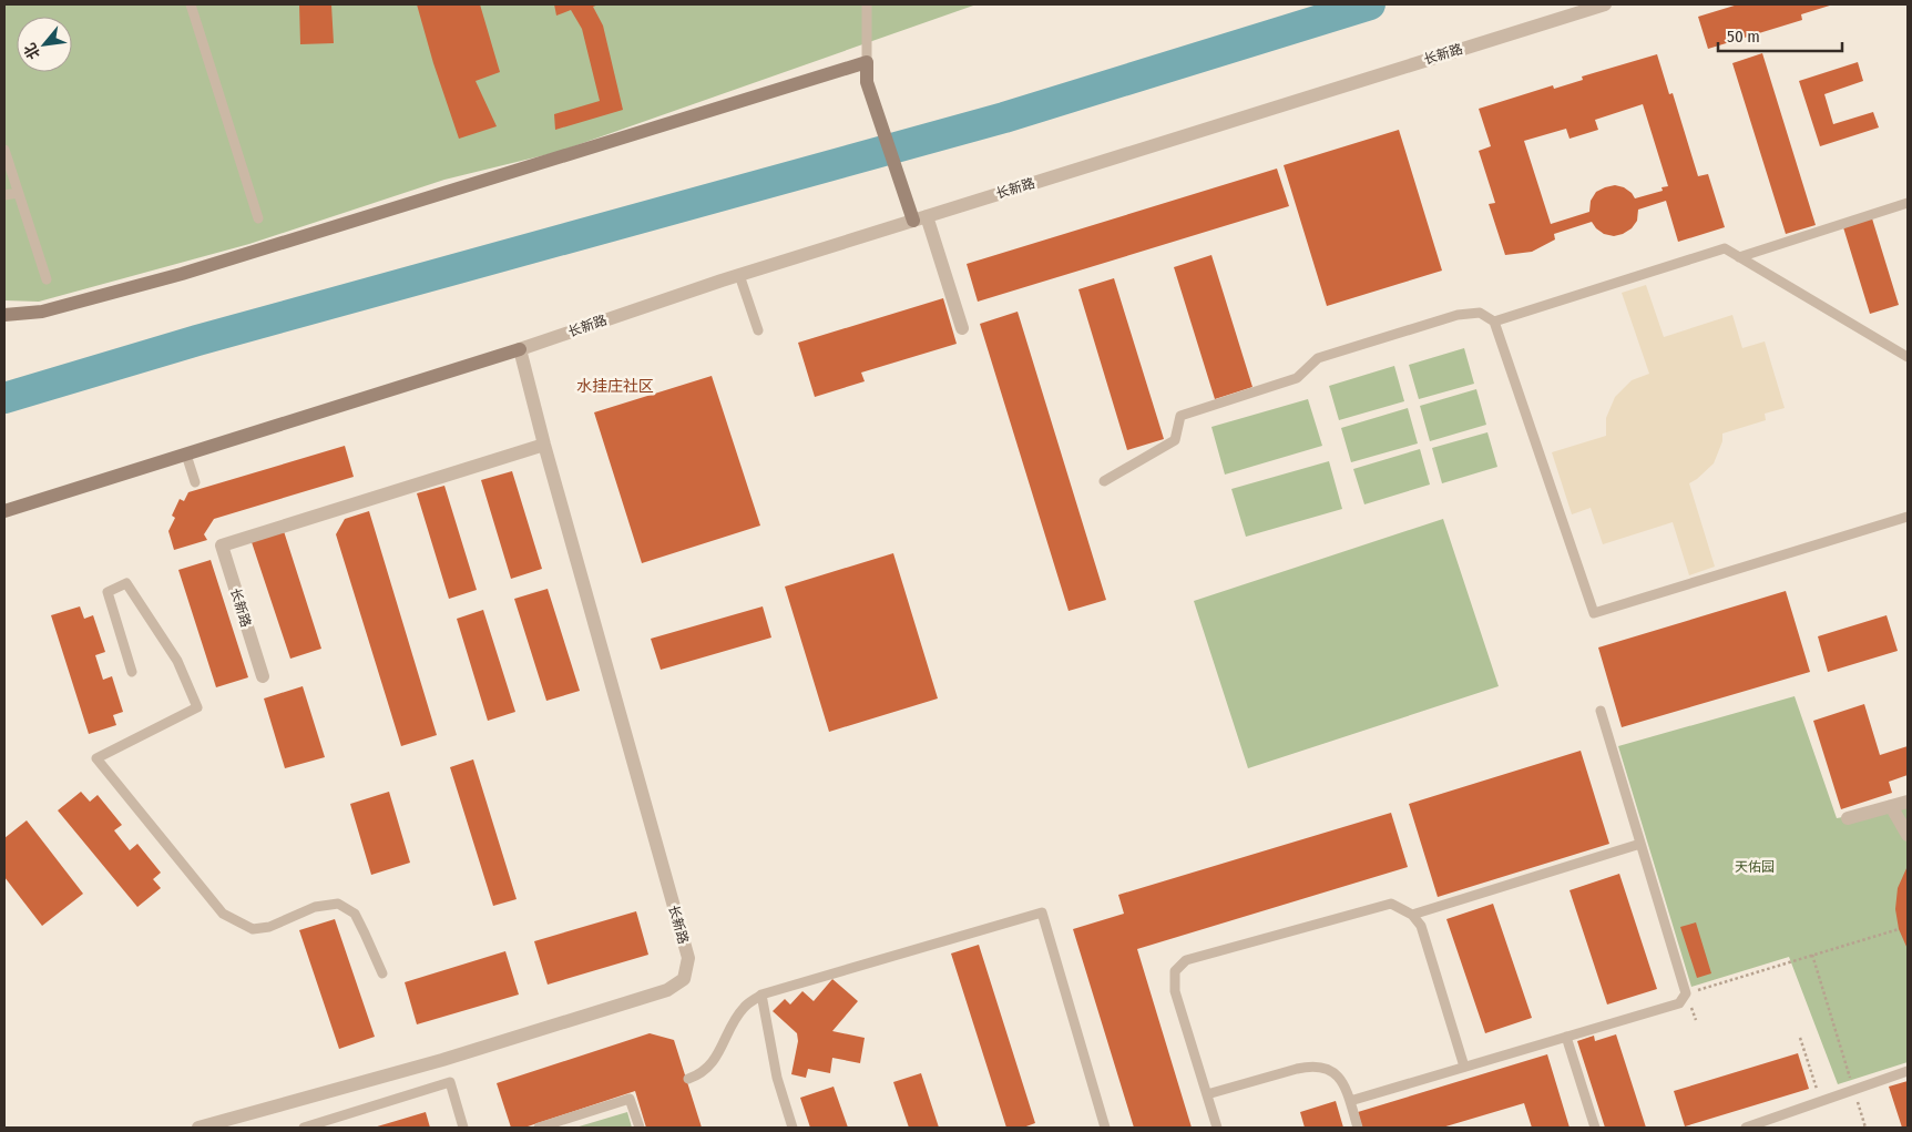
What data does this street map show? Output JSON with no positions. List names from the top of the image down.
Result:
{
  "streets": {
    "street": ["长新路"]
  },
  "districts": ["水挂庄社区"],
  "parks": ["天佑园"],
  "scale_bar": "50 m",
  "north": "bottom left"
}
